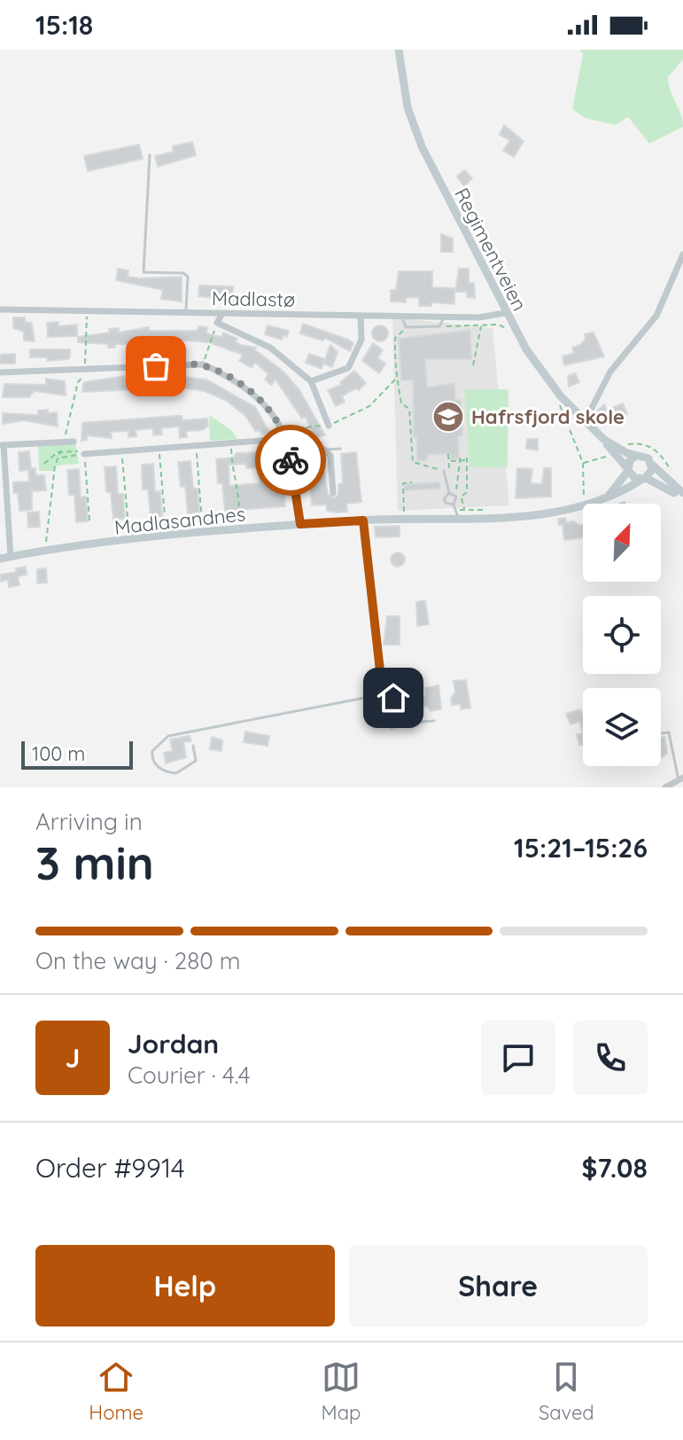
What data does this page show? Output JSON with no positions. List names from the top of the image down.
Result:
{
  "streets": {
    "street": ["Regimentveien", "Madlastø", "Madlasandnes"]
  },
  "crossings": [
    ["Regimentveien", "Madlastø"],
    ["Regimentveien", "Madlasandnes"]
  ],
  "places": {
    "school or university": ["Hafrsfjord skole"]
  },
  "scale_bar": "100 m",
  "north": "top right",
  "page": {
    "status": "15:18",
    "scale": "100 m",
    "heading": ["3 min", "Arriving in", "15:21–15:26"],
    "panel": [
      "Jordan",
      "Courier · 4.4",
      "Order #9914",
      "$7.08"
    ],
    "bar": "On the way · 280 m",
    "round": "J",
    "buttons": ["Help", "Share"],
    "tabs": ["Home", "Map", "Saved"]
  }
}
